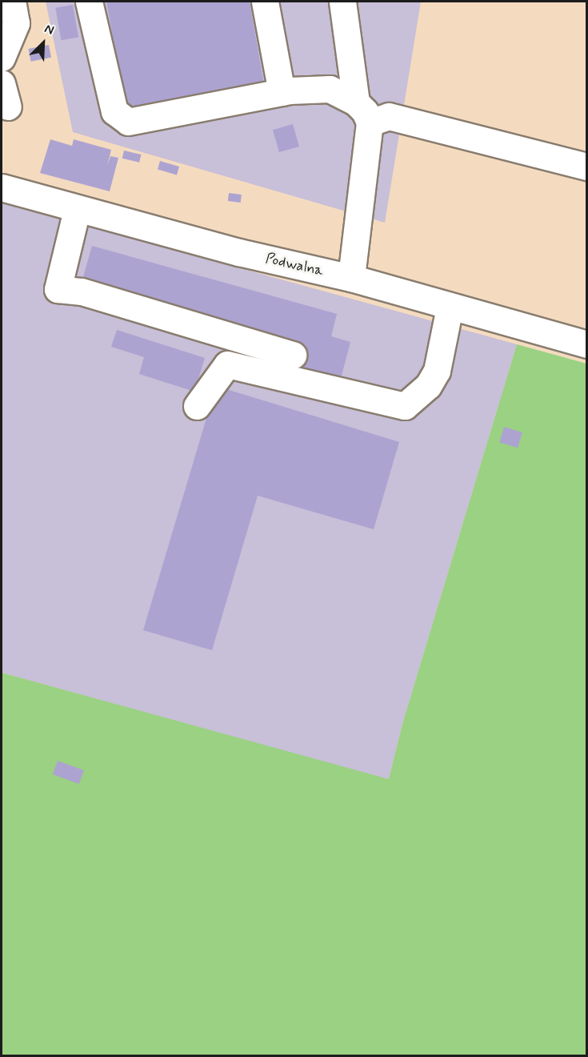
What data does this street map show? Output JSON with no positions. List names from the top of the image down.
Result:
{
  "streets": {
    "street": ["Podwalna"]
  },
  "north": "top right"
}
